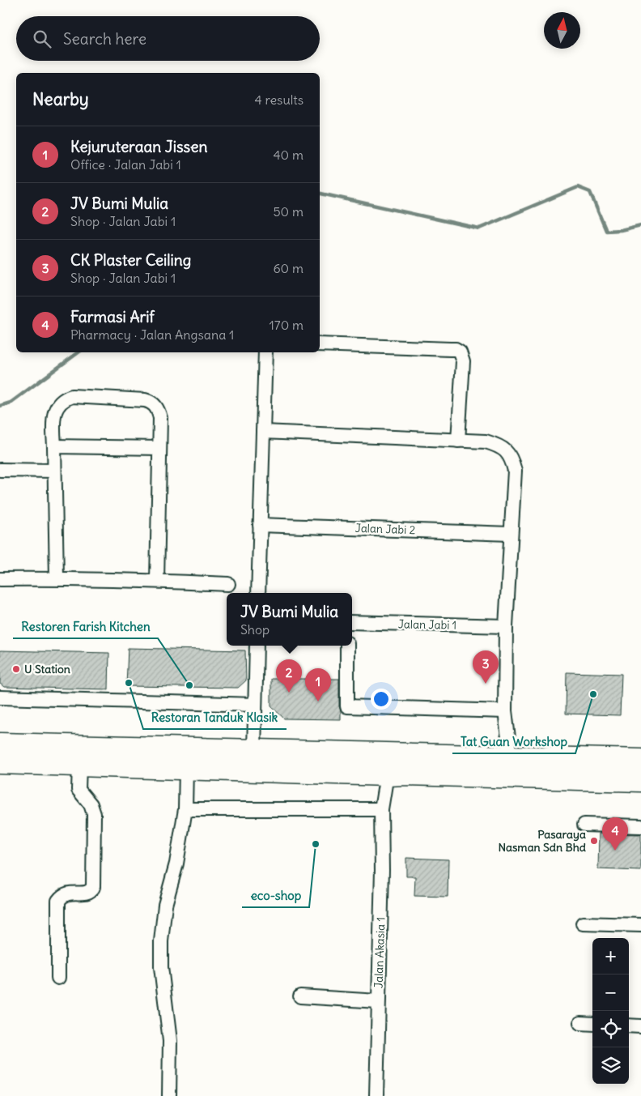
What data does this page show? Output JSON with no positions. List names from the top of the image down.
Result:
{
  "streets": {
    "street": ["Jalan Jabi 2", "Jalan Jabi 1", "Jalan Akasia 1"]
  },
  "places": [
    "U Station",
    "Restoran Tanduk Klasik",
    "Restoren Farish Kitchen",
    "Tat Guan Workshop",
    "Pasaraya Nasman Sdn Bhd",
    "eco-shop"
  ],
  "north": "top",
  "page": {
    "search": "Search here",
    "heading": ["Nearby", "4 results"],
    "list": [
      {
        "mark": "1",
        "name": "Kejuruteraan Jissen",
        "note": "Office · Jalan Jabi 1",
        "value": "40 m"
      },
      {
        "mark": "2",
        "name": "JV Bumi Mulia",
        "note": "Shop · Jalan Jabi 1",
        "value": "50 m"
      },
      {
        "mark": "3",
        "name": "CK Plaster Ceiling",
        "note": "Shop · Jalan Jabi 1",
        "value": "60 m"
      },
      {
        "mark": "4",
        "name": "Farmasi Arif",
        "note": "Pharmacy · Jalan Angsana 1",
        "value": "170 m"
      }
    ],
    "popup": ["JV Bumi Mulia", "Shop"],
    "pins": [
      "3",
      "2",
      "1",
      "4"
    ],
    "map_buttons": ["+", "−"]
  }
}
